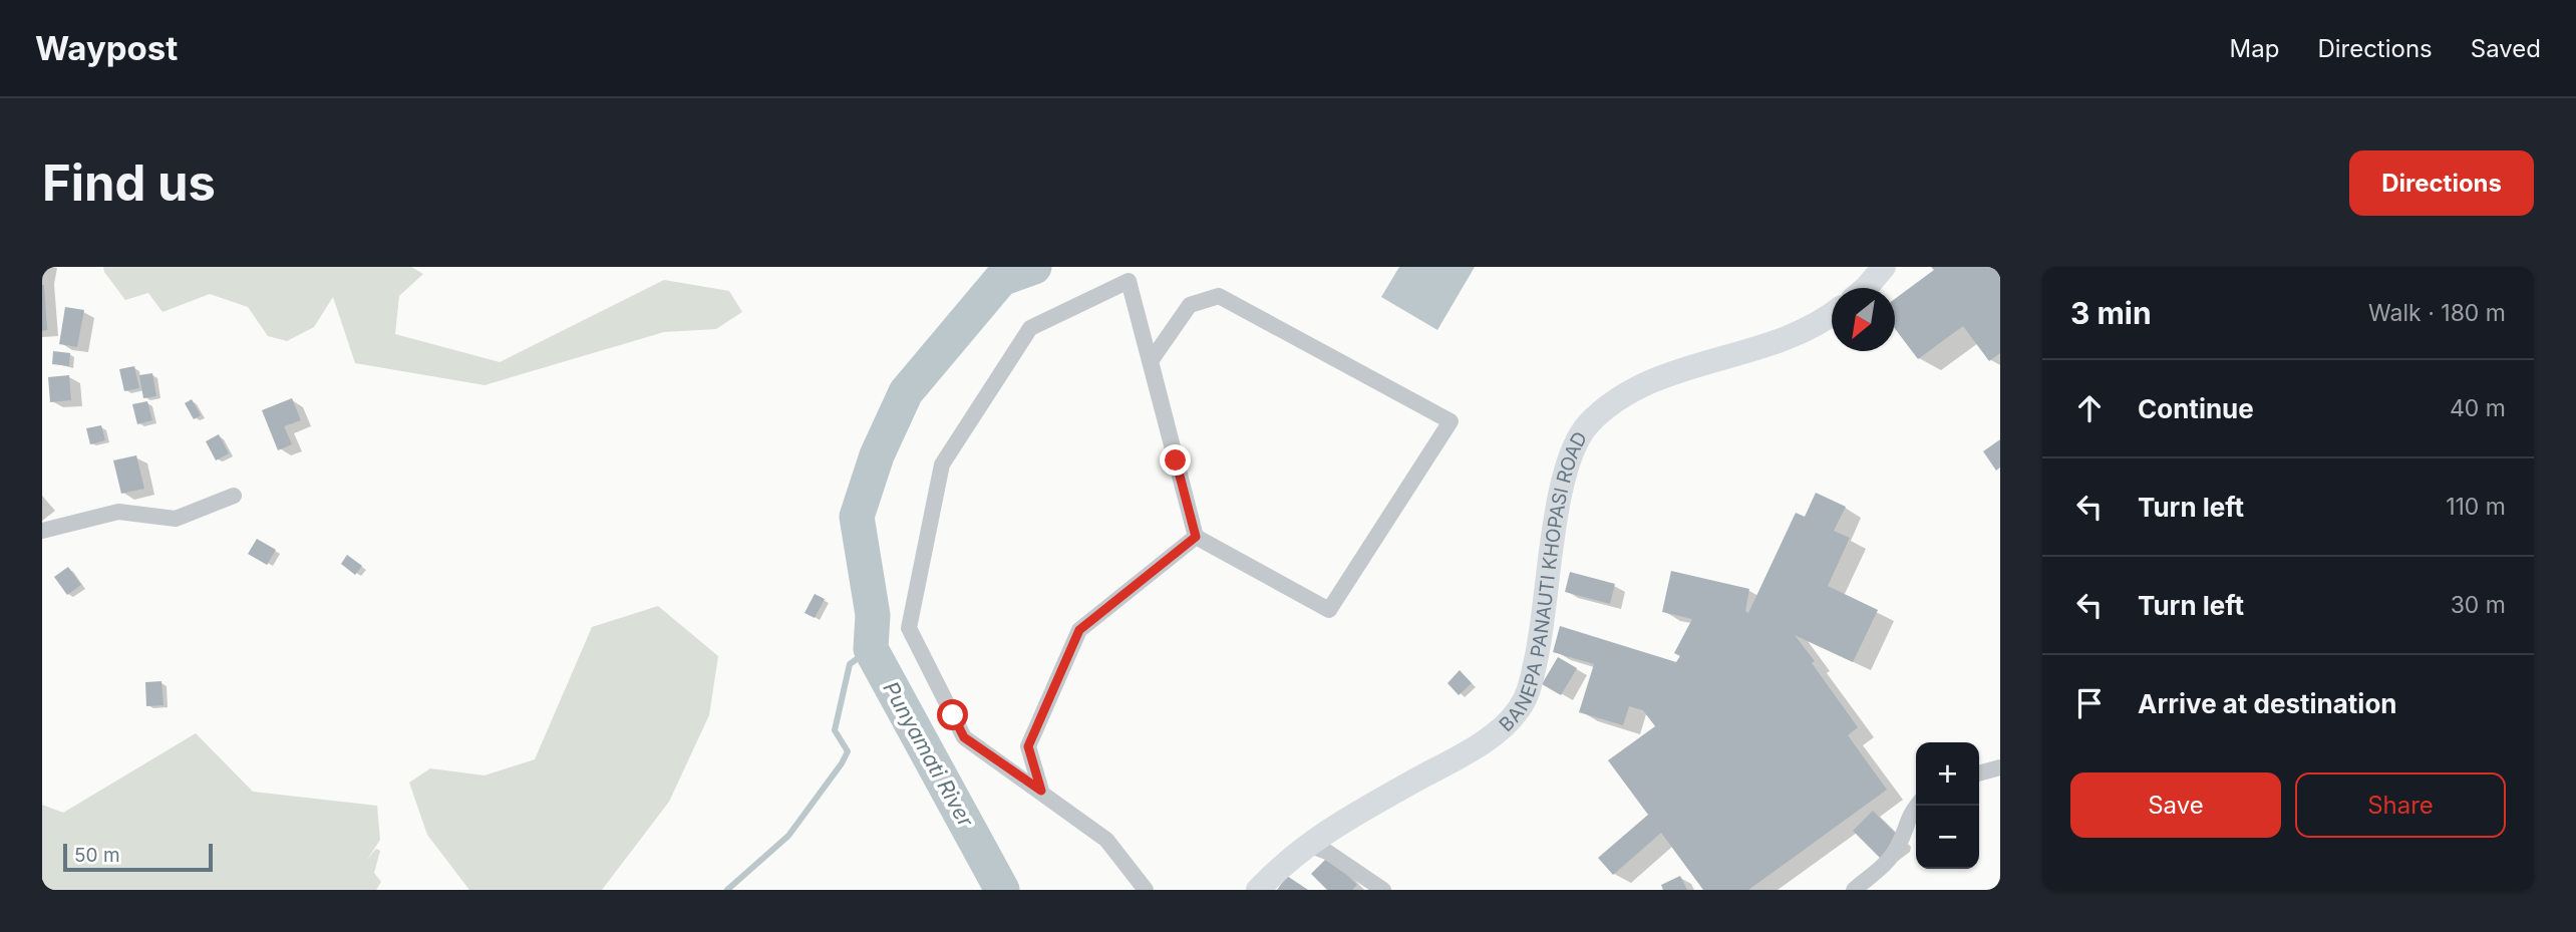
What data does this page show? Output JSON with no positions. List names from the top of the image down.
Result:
{
  "streets": {
    "main road": ["BANEPA PANAUTI KHOPASI ROAD"]
  },
  "water": ["Punyamati River"],
  "scale_bar": "50 m",
  "north": "bottom left",
  "page": {
    "header": "Waypost",
    "nav": ["Map", "Directions", "Saved"],
    "buttons": [
      "Directions",
      ["Save", "Share"]
    ],
    "title": "Find us",
    "heading": ["3 min", "Walk · 180 m"],
    "list": [
      ["Continue", "40 m"],
      ["Turn left", "110 m"],
      ["Turn left", "30 m"],
      "Arrive at destination"
    ],
    "map_buttons": ["+", "−"],
    "scale": "50 m"
  }
}
